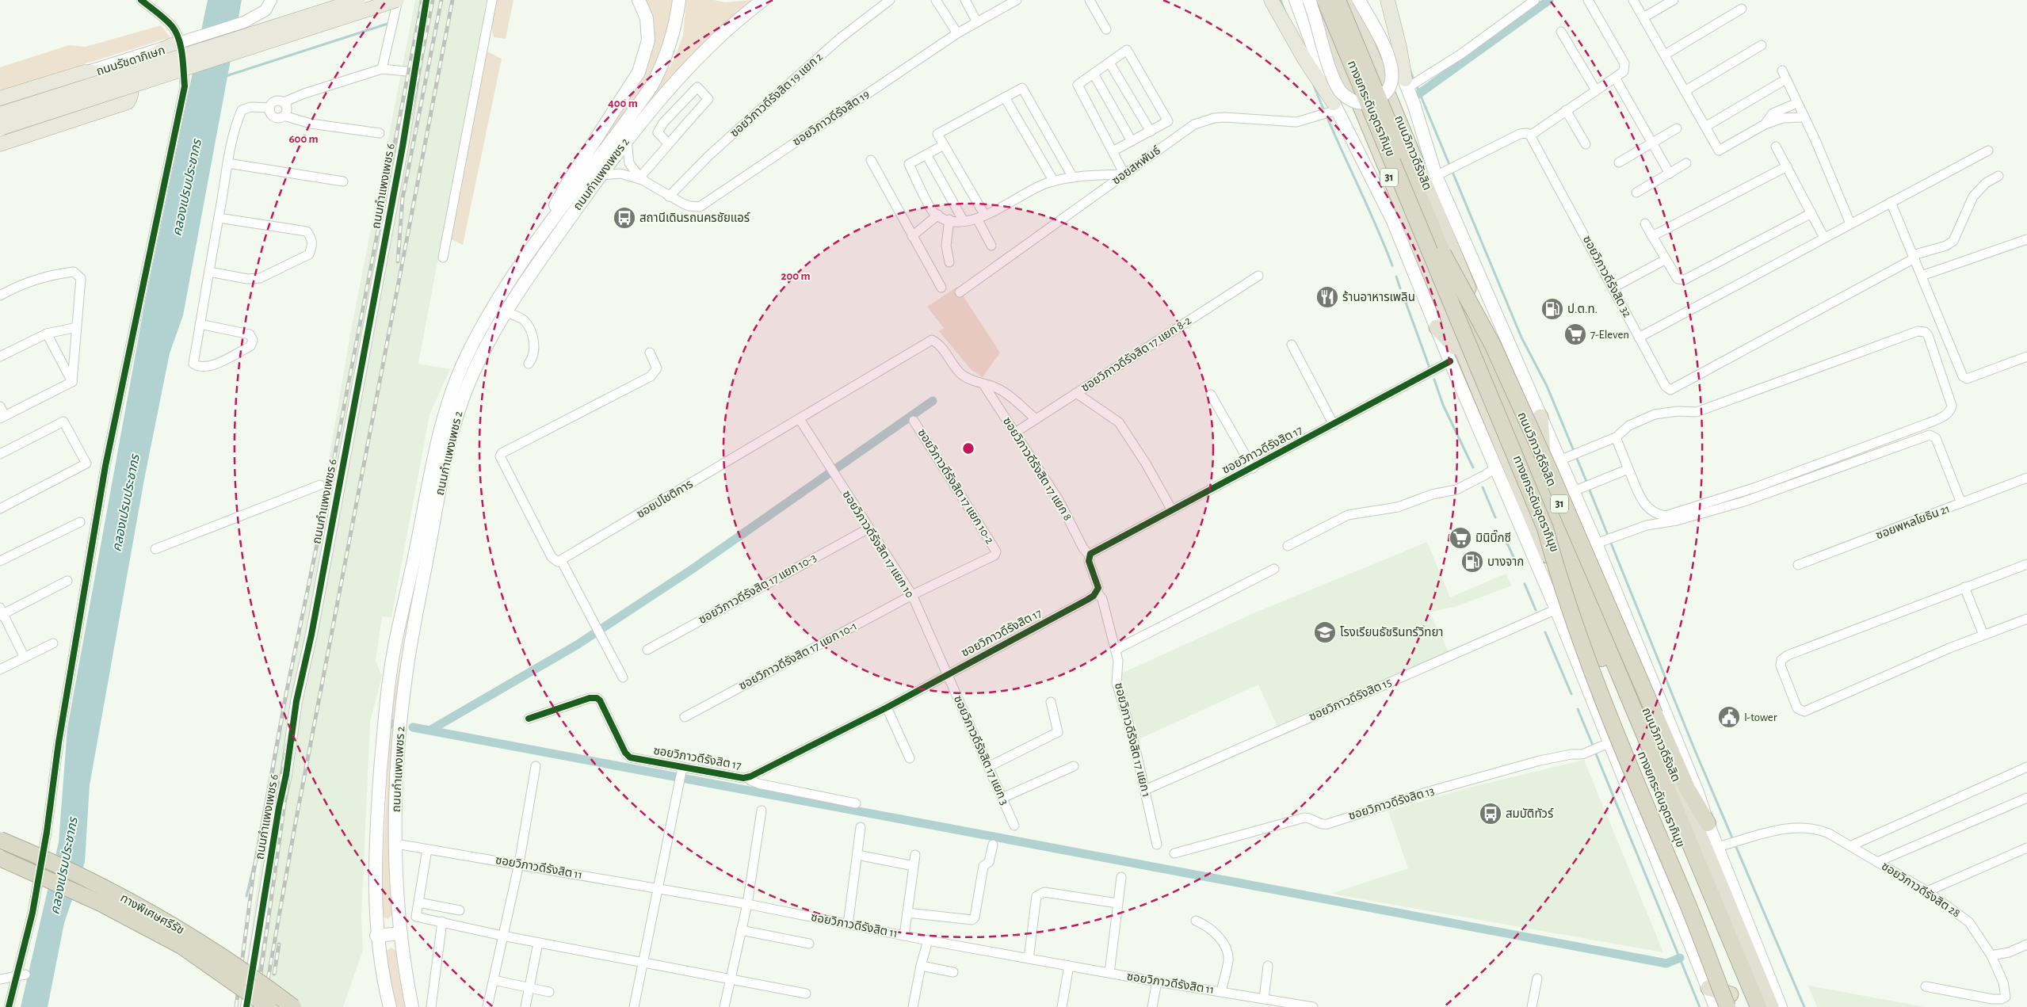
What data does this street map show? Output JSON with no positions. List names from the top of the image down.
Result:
{
  "streets": {
    "highway": [
      "ทางยกระดับอุตราภิมุข",
      "ถนนวิภาวดีรังสิต",
      "31",
      "ทางพิเศษศรีรัช"
    ],
    "main road": ["ถนนรัชดาภิเษก", "ถนนกำแพงเพชร 2"],
    "street": [
      "ซอยวิภาวดีรังสิต 19 แยก 2",
      "ซอยวิภาวดีรังสิต 19",
      "ซอยสหพันธ์",
      "ถนนกำแพงเพชร 6",
      "ซอยวิภาวดีรังสิต 32",
      "ซอยวิภาวดีรังสิต 17 แยก 8-2",
      "ซอยวิภาวดีรังสิต 17",
      "ซอยวิภาวดีรังสิต 17 แยก 8",
      "ซอยวิภาวดีรังสิต 17 แยก 10-2",
      "ซอยปโชติการ",
      "ซอยพหลโยธิน 21",
      "ซอยวิภาวดีรังสิต 17 แยก 10",
      "ซอยวิภาวดีรังสิต 17 แยก 10-3",
      "ซอยวิภาวดีรังสิต 17 แยก 10-1",
      "ซอยวิภาวดีรังสิต 15",
      "ซอยวิภาวดีรังสิต 17 แยก 1",
      "ซอยวิภาวดีรังสิต 17 แยก 3",
      "ซอยวิภาวดีรังสิต 13",
      "ซอยวิภาวดีรังสิต 11",
      "ซอยวิภาวดีรังสิต 28"
    ]
  },
  "crossings": [
    ["ซอยวิภาวดีรังสิต 19 แยก 2", "ซอยวิภาวดีรังสิต 19"],
    ["ซอยวิภาวดีรังสิต 19", "ถนนกำแพงเพชร 2"],
    ["ถนนวิภาวดีรังสิต", "ซอยวิภาวดีรังสิต 28"],
    ["ซอยสหพันธ์", "31"],
    ["ถนนกำแพงเพชร 2", "ซอยวิภาวดีรังสิต 11"],
    ["31", "ซอยวิภาวดีรังสิต 17"],
    ["31", "ซอยวิภาวดีรังสิต 15"],
    ["31", "ซอยวิภาวดีรังสิต 13"],
    ["ซอยวิภาวดีรังสิต 17 แยก 8-2", "ซอยวิภาวดีรังสิต 17 แยก 8"],
    ["ซอยวิภาวดีรังสิต 17 แยก 8-2", "ซอยปโชติการ"],
    ["ซอยวิภาวดีรังสิต 17", "ซอยวิภาวดีรังสิต 17 แยก 8"],
    ["ซอยวิภาวดีรังสิต 17", "ซอยวิภาวดีรังสิต 17 แยก 10"],
    ["ซอยวิภาวดีรังสิต 17", "ซอยวิภาวดีรังสิต 17 แยก 1"],
    ["ซอยวิภาวดีรังสิต 17", "ซอยวิภาวดีรังสิต 17 แยก 3"],
    ["ซอยวิภาวดีรังสิต 17 แยก 8", "ซอยปโชติการ"],
    ["ซอยวิภาวดีรังสิต 17 แยก 10-2", "ซอยวิภาวดีรังสิต 17 แยก 10"],
    ["ซอยวิภาวดีรังสิต 17 แยก 10-2", "ซอยวิภาวดีรังสิต 17 แยก 10-1"],
    ["ซอยปโชติการ", "ซอยวิภาวดีรังสิต 17 แยก 10"],
    ["ซอยวิภาวดีรังสิต 17 แยก 10", "ซอยวิภาวดีรังสิต 17 แยก 10-3"],
    ["ซอยวิภาวดีรังสิต 17 แยก 10", "ซอยวิภาวดีรังสิต 17 แยก 10-1"],
    ["ซอยวิภาวดีรังสิต 17 แยก 10", "ซอยวิภาวดีรังสิต 17 แยก 3"],
    ["ซอยวิภาวดีรังสิต 15", "ซอยวิภาวดีรังสิต 17 แยก 1"]
  ],
  "water": ["คลองเปรมประชากร"],
  "places": {
    "bus stop": ["สถานีเดินรถนครชัยแอร์", "สมบัติทัวร์"],
    "restaurant": ["ร้านอาหารเพลิน"],
    "fuel station": ["ป.ต.ท.", "บางจาก"],
    "supermarket": ["7-Eleven", "มินิบิ๊กซี"],
    "school or university": ["โรงเรียนธัชรินทร์วิทยา"],
    "public building": ["I-tower"]
  },
  "rings": ["400 m", "600 m", "200 m"]
}
